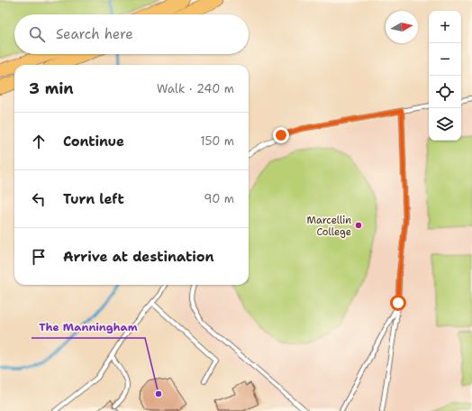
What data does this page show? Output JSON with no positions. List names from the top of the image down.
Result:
{
  "places": ["Marcellin College", "The Manningham"],
  "north": "right",
  "page": {
    "map_buttons": ["+", "−"],
    "search": "Search here",
    "heading": ["3 min", "Walk · 240 m"],
    "list": [
      ["Continue", "150 m"],
      ["Turn left", "90 m"],
      "Arrive at destination"
    ]
  }
}
